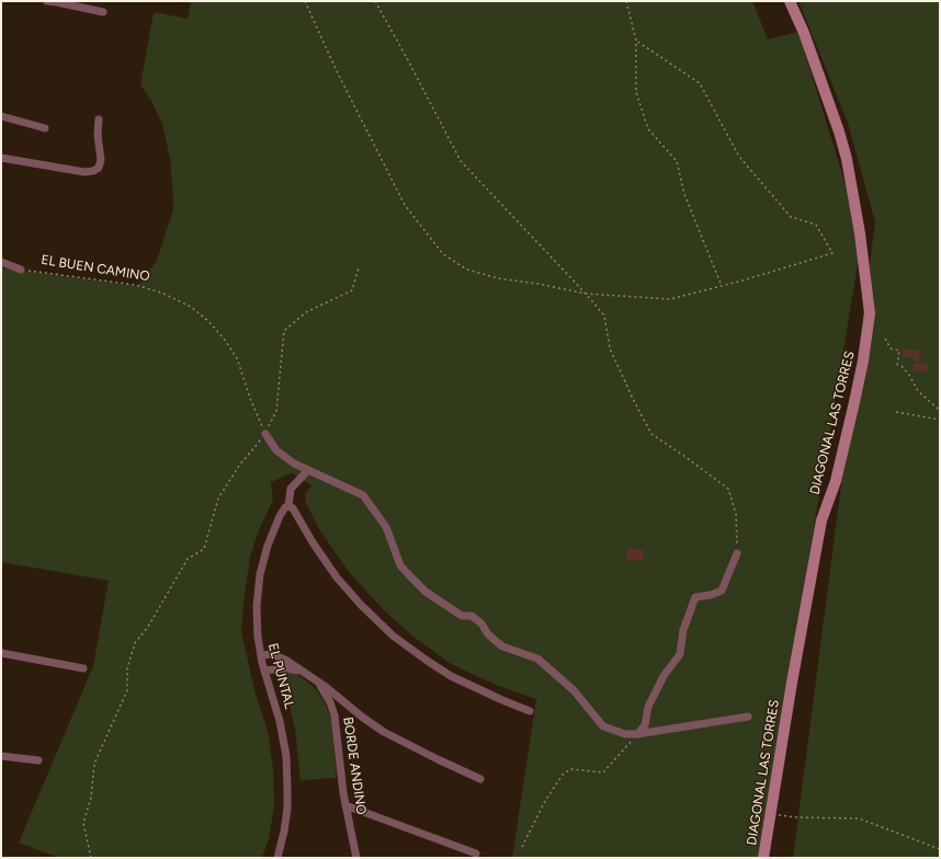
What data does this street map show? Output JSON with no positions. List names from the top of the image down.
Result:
{
  "streets": {
    "street": [
      "EL BUEN CAMINO",
      "DIAGONAL LAS TORRES",
      "EL PUNTAL",
      "BORDE ANDINO"
    ]
  }
}
